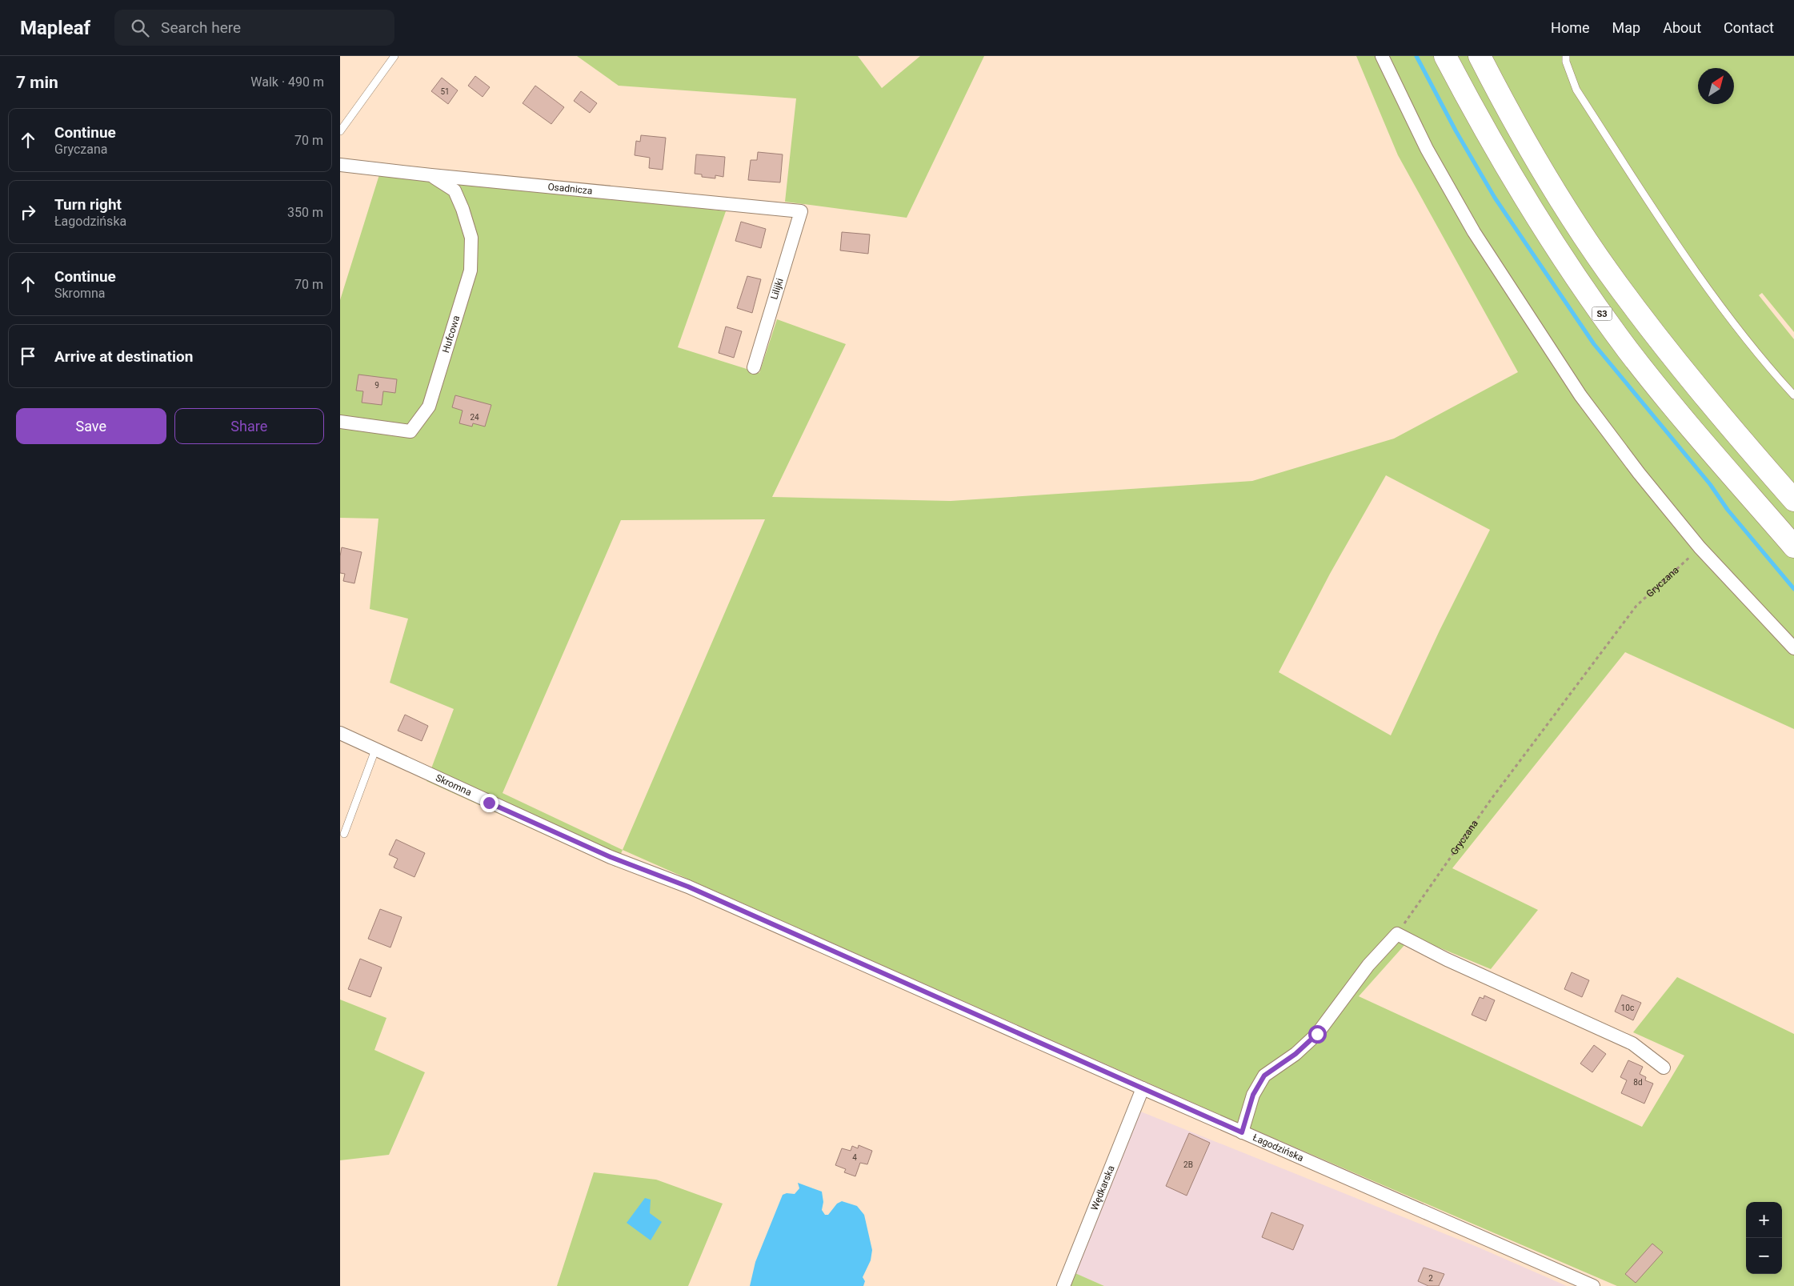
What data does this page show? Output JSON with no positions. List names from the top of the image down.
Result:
{
  "streets": {
    "highway": ["S3"],
    "street": [
      "Osadnicza",
      "Lilijki",
      "Hufcowa",
      "Skromna",
      "Łagodzińska",
      "Wędkarska"
    ],
    "path": ["Gryczana"]
  },
  "crossings": [
    ["Osadnicza", "Lilijki"],
    ["Osadnicza", "Hufcowa"],
    ["Skromna", "Łagodzińska"],
    ["Łagodzińska", "Wędkarska"]
  ],
  "house_numbers": [
    "51",
    "9",
    "24",
    "10c",
    "8d",
    "4",
    "2B",
    "2"
  ],
  "north": "top right",
  "page": {
    "header": "Mapleaf",
    "search": "Search here",
    "nav": [
      "Home",
      "Map",
      "About",
      "Contact"
    ],
    "heading": ["7 min", "Walk · 490 m"],
    "list": [
      ["Continue", "Gryczana", "70 m"],
      ["Turn right", "Łagodzińska", "350 m"],
      ["Continue", "Skromna", "70 m"],
      "Arrive at destination"
    ],
    "buttons": ["Save", "Share"],
    "map_buttons": ["+", "−"]
  }
}
